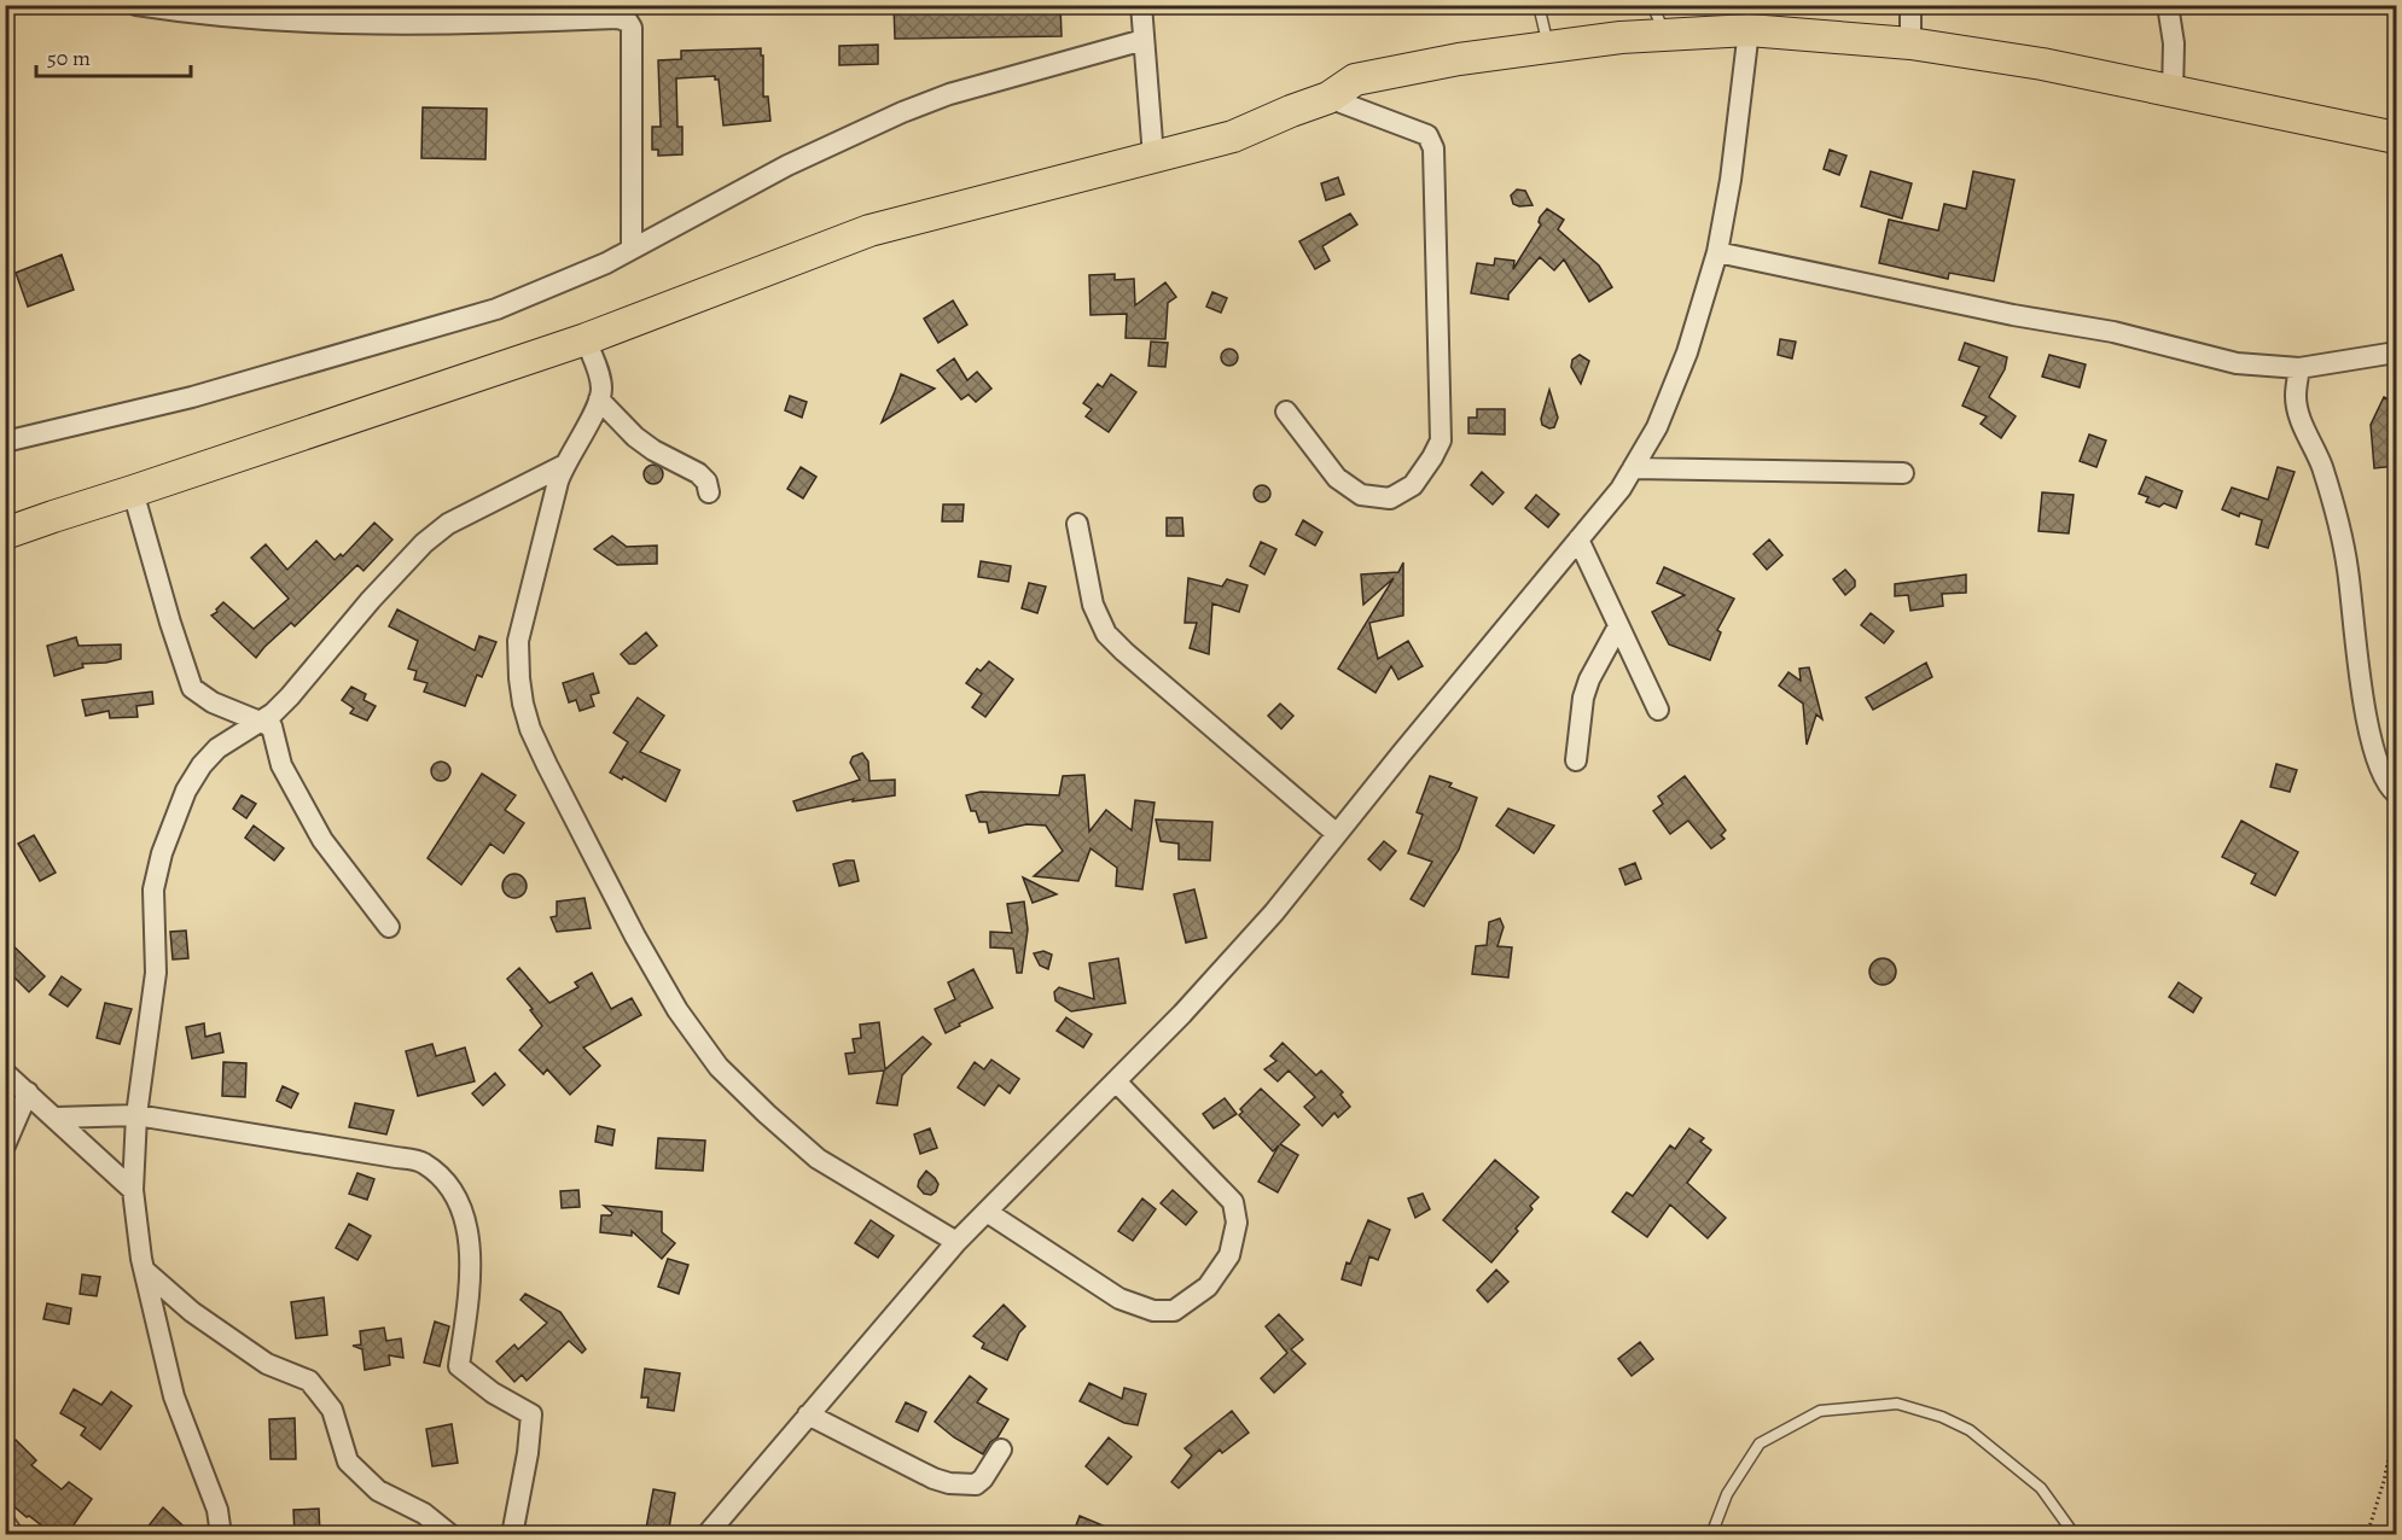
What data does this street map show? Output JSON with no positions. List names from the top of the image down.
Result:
{
  "scale_bar": "50 m"
}
